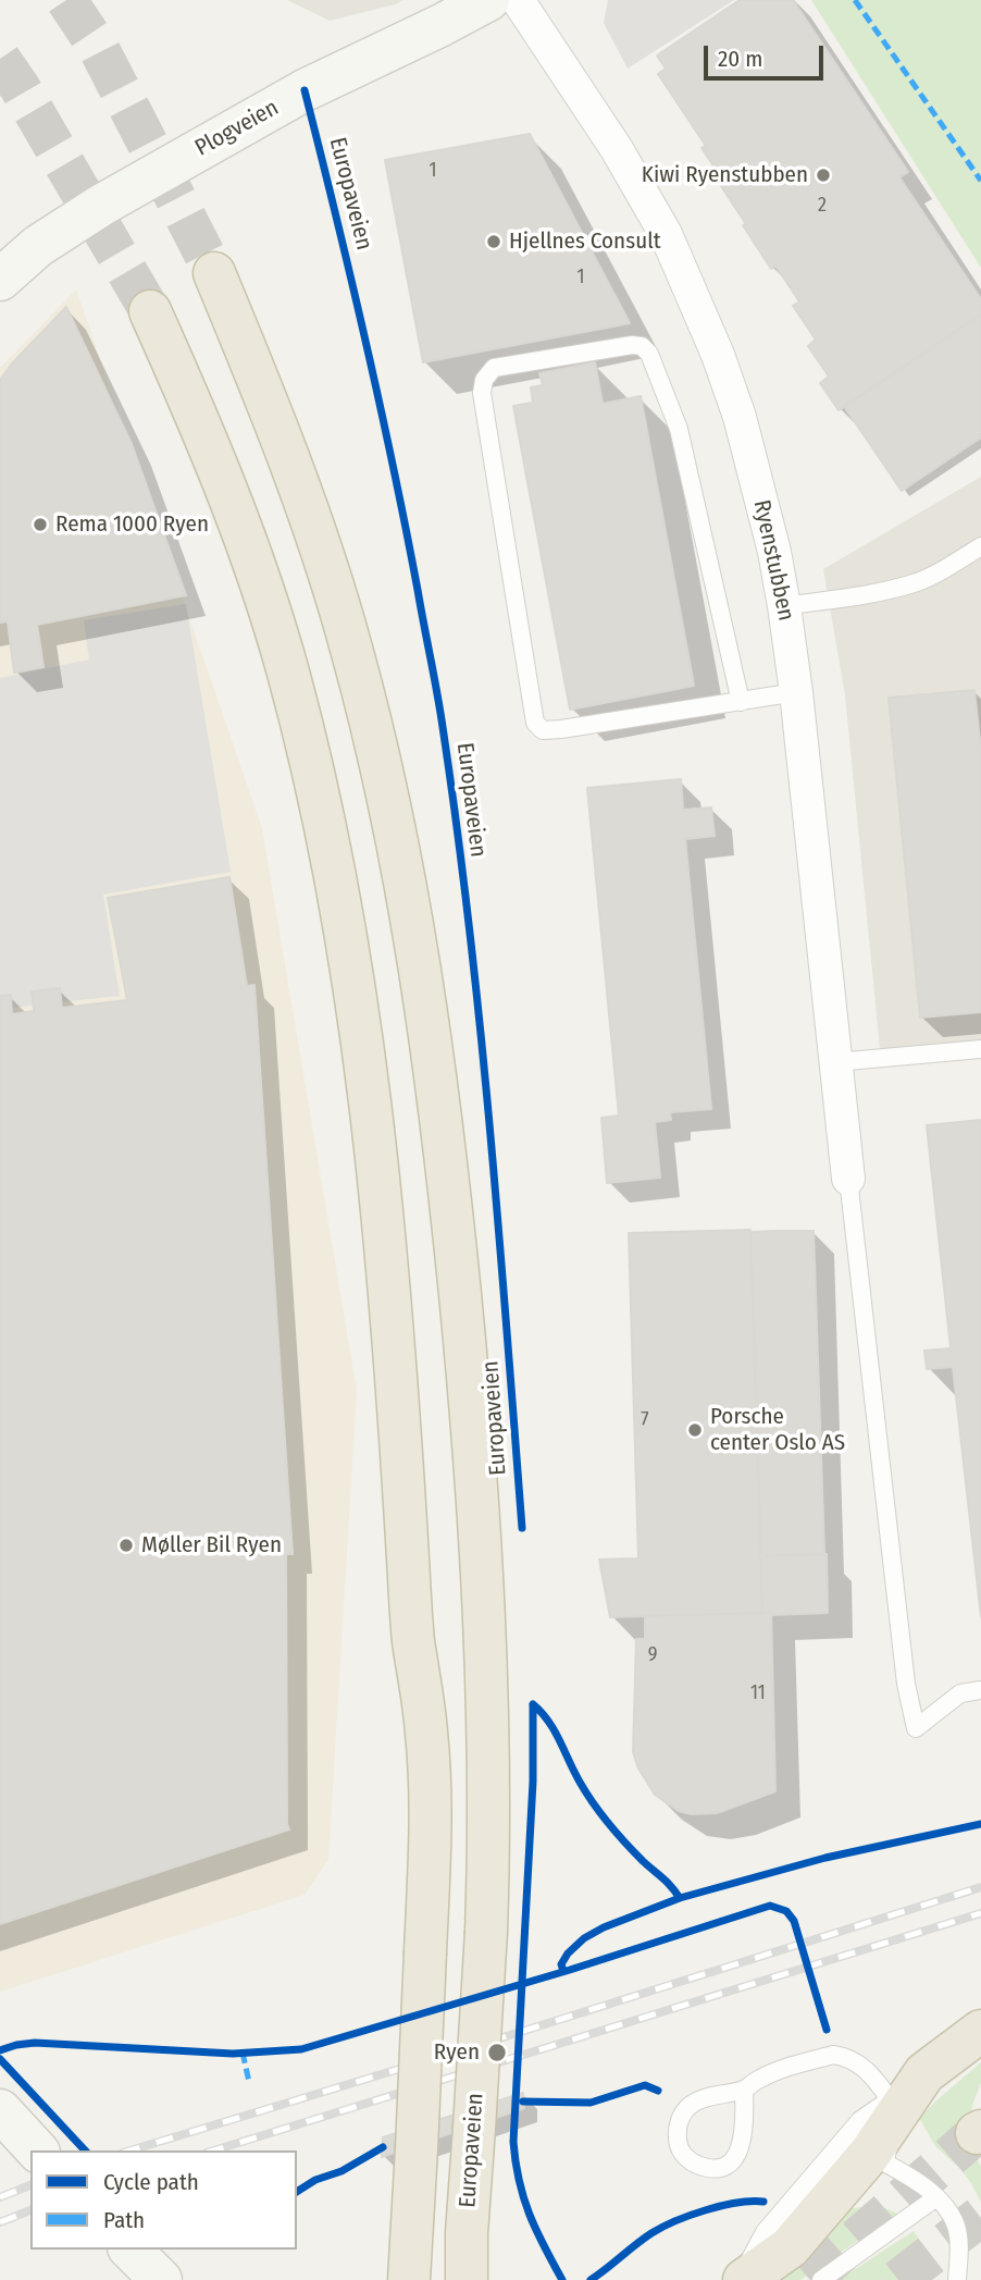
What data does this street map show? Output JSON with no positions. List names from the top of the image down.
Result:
{
  "streets": {
    "highway": ["Europaveien"],
    "street": ["Plogveien", "Ryenstubben"]
  },
  "places": [
    "Kiwi Ryenstubben",
    "Hjellnes Consult",
    "Rema 1000 Ryen",
    "Porsche center Oslo AS",
    "Møller Bil Ryen",
    "Ryen"
  ],
  "house_numbers": [
    "1",
    "2",
    "1",
    "7",
    "9",
    "11"
  ],
  "legend": ["Cycle path", "Path"],
  "scale_bar": "20 m"
}
